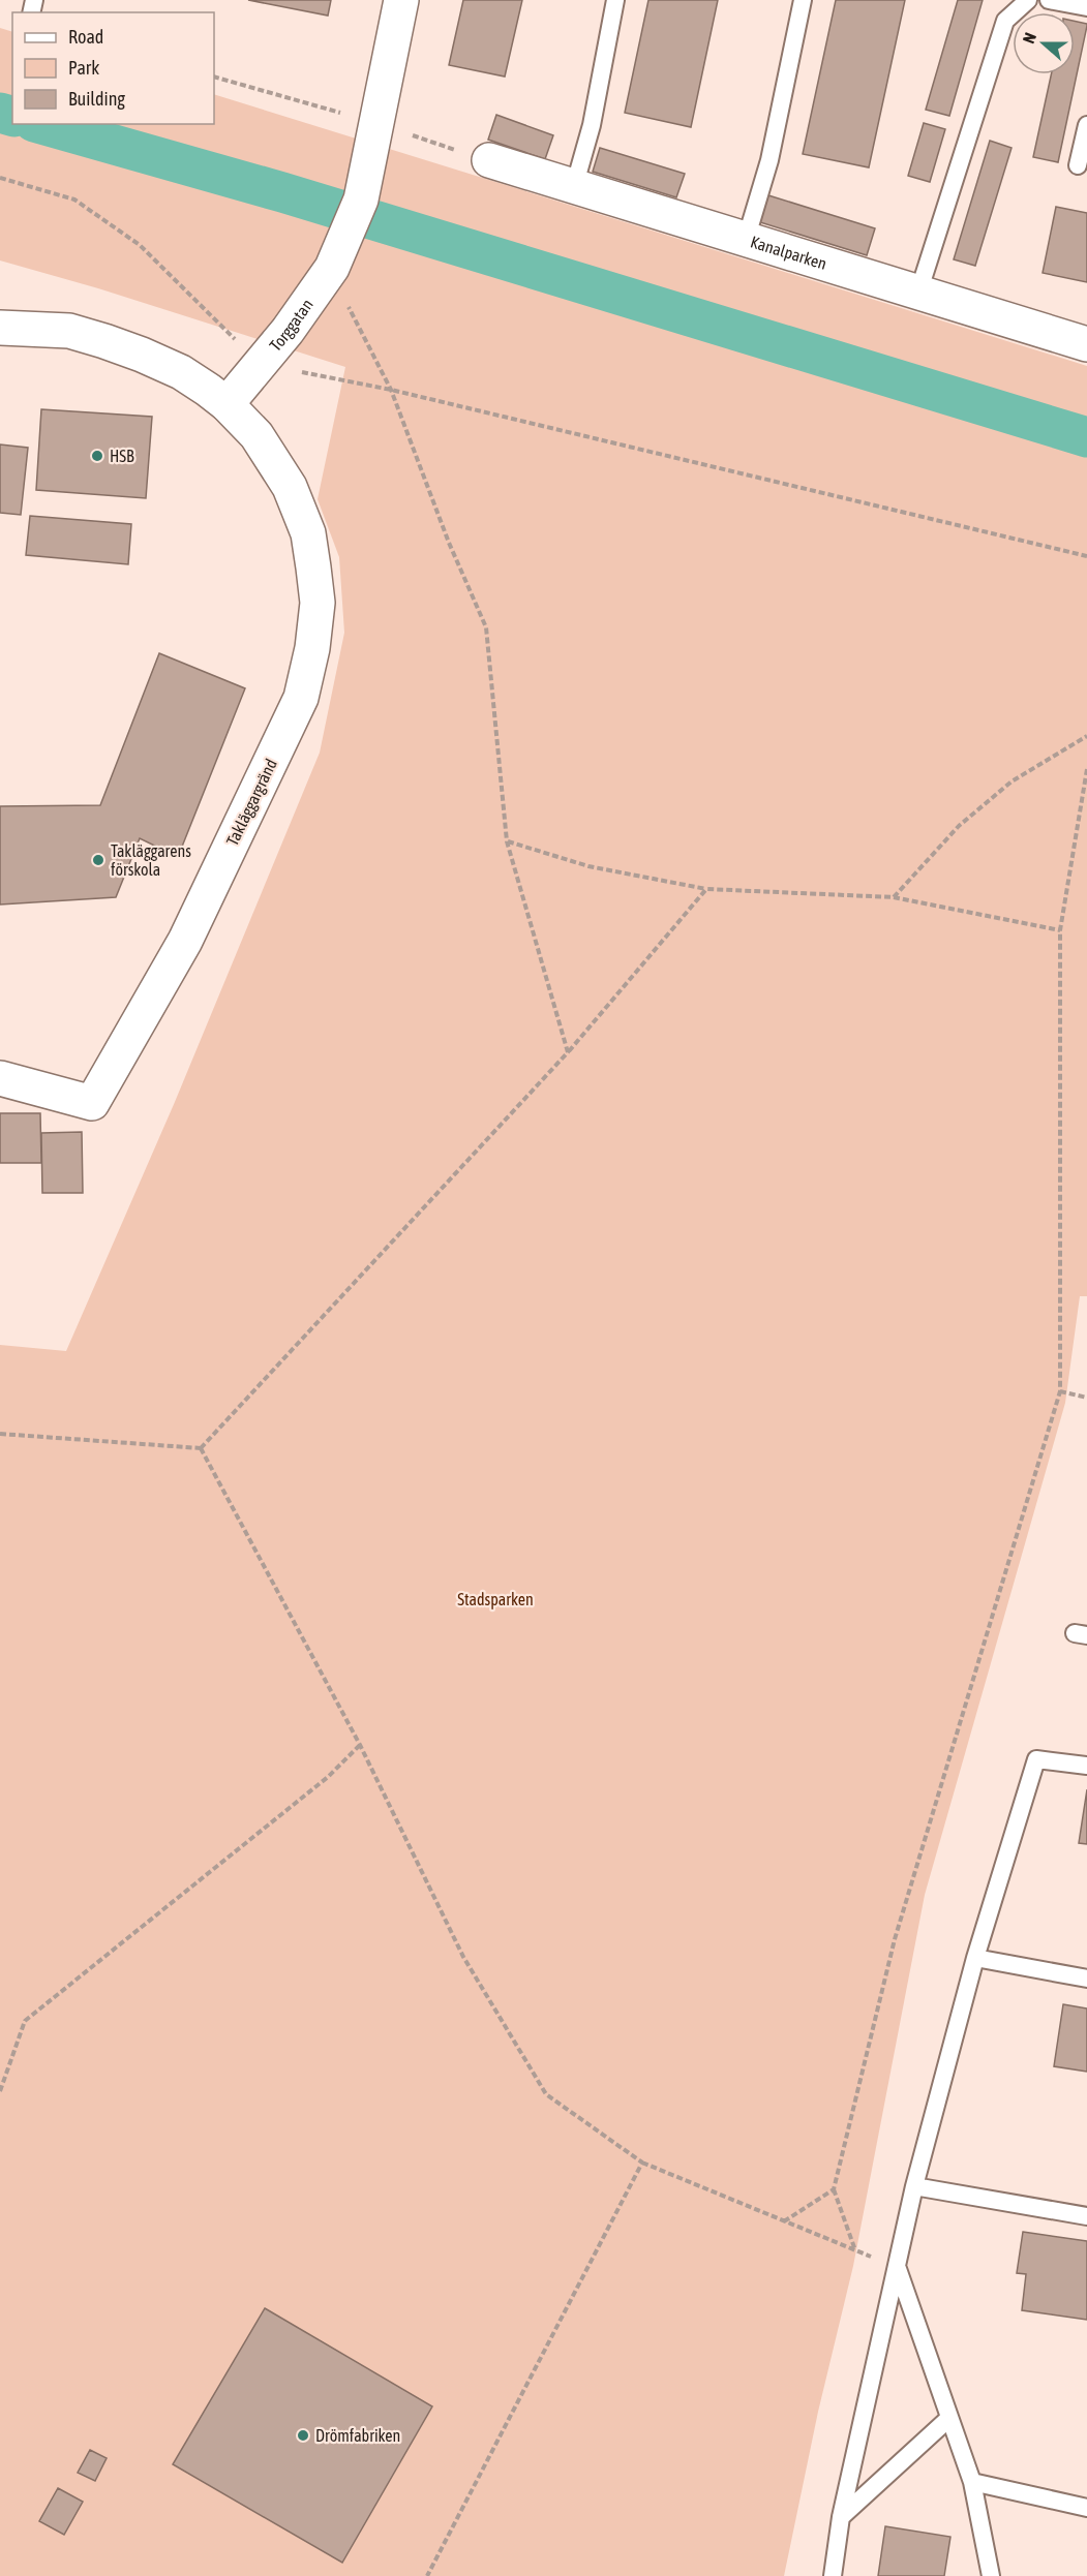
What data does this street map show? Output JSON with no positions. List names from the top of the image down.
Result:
{
  "streets": {
    "street": ["Kanalparken", "Torggatan", "Takläggargränd"]
  },
  "crossings": [
    ["Torggatan", "Takläggargränd"]
  ],
  "parks": ["Stadsparken"],
  "places": ["HSB", "Takläggarens förskola", "Drömfabriken"],
  "legend": ["Road", "Park", "Building"],
  "north": "left"
}
